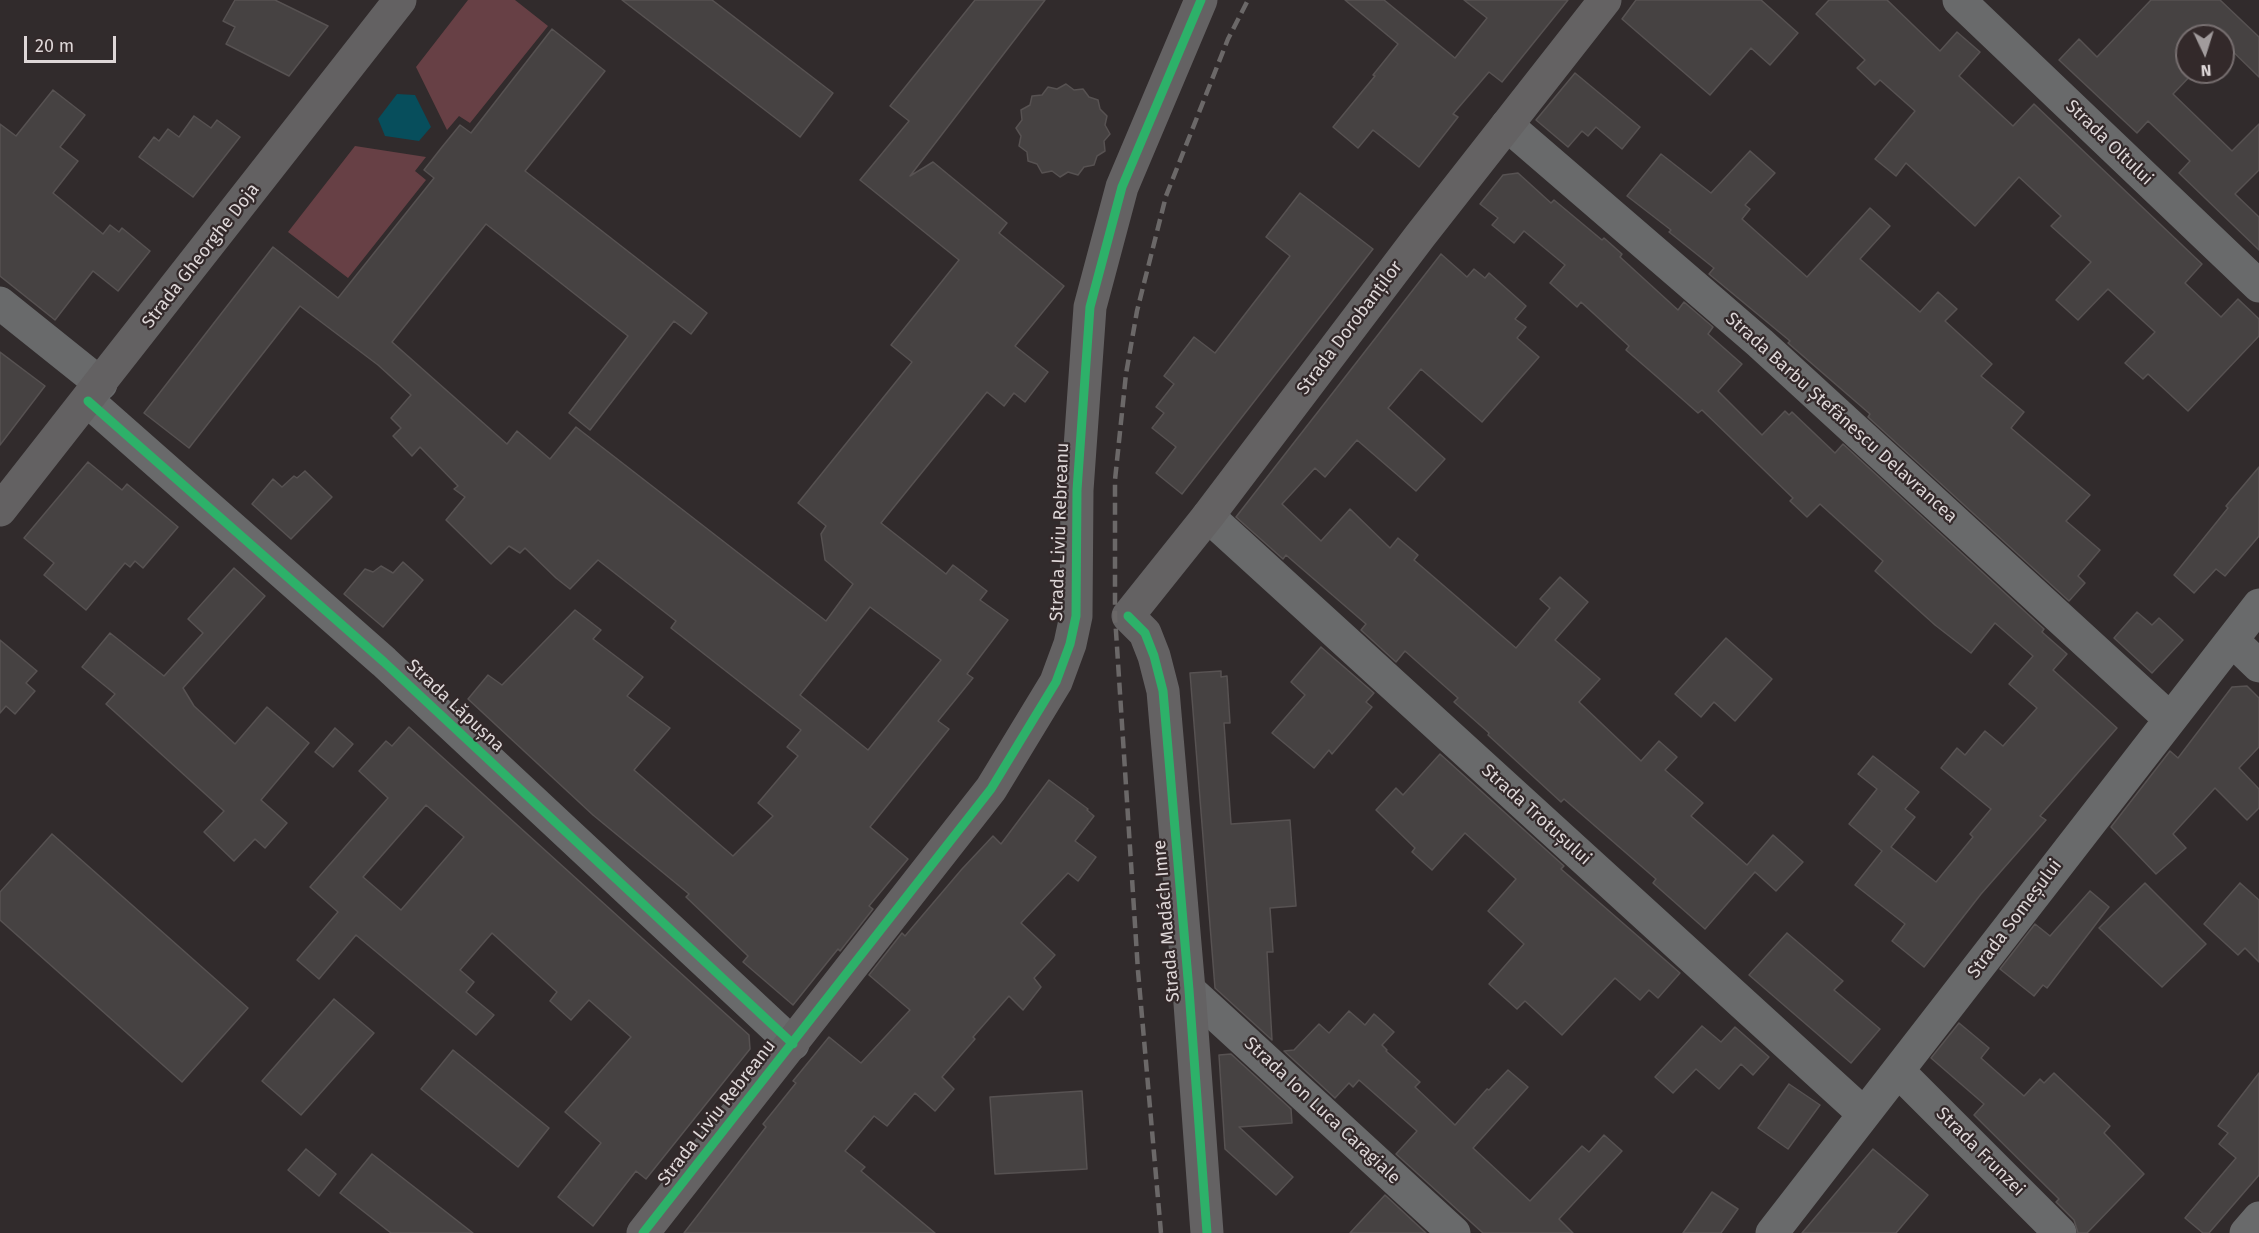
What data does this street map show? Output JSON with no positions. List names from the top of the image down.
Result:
{
  "streets": {
    "main road": ["Strada Gheorghe Doja"],
    "street": [
      "Strada Oltului",
      "Strada Dorobanților",
      "Strada Barbu Ștefănescu Delavrancea",
      "Strada Liviu Rebreanu",
      "Strada Lăpușna",
      "Strada Trotușului",
      "Strada Someșului",
      "Strada Madách Imre",
      "Strada Ion Luca Caragiale",
      "Strada Frunzei"
    ]
  },
  "crossings": [
    ["Strada Gheorghe Doja", "Strada Lăpușna"],
    ["Strada Dorobanților", "Strada Barbu Ștefănescu Delavrancea"],
    ["Strada Dorobanților", "Strada Trotușului"],
    ["Strada Dorobanților", "Strada Madách Imre"],
    ["Strada Barbu Ștefănescu Delavrancea", "Strada Someșului"],
    ["Strada Liviu Rebreanu", "Strada Lăpușna"],
    ["Strada Trotușului", "Strada Someșului"],
    ["Strada Someșului", "Strada Frunzei"],
    ["Strada Madách Imre", "Strada Ion Luca Caragiale"]
  ],
  "scale_bar": "20 m",
  "north": "bottom"
}
